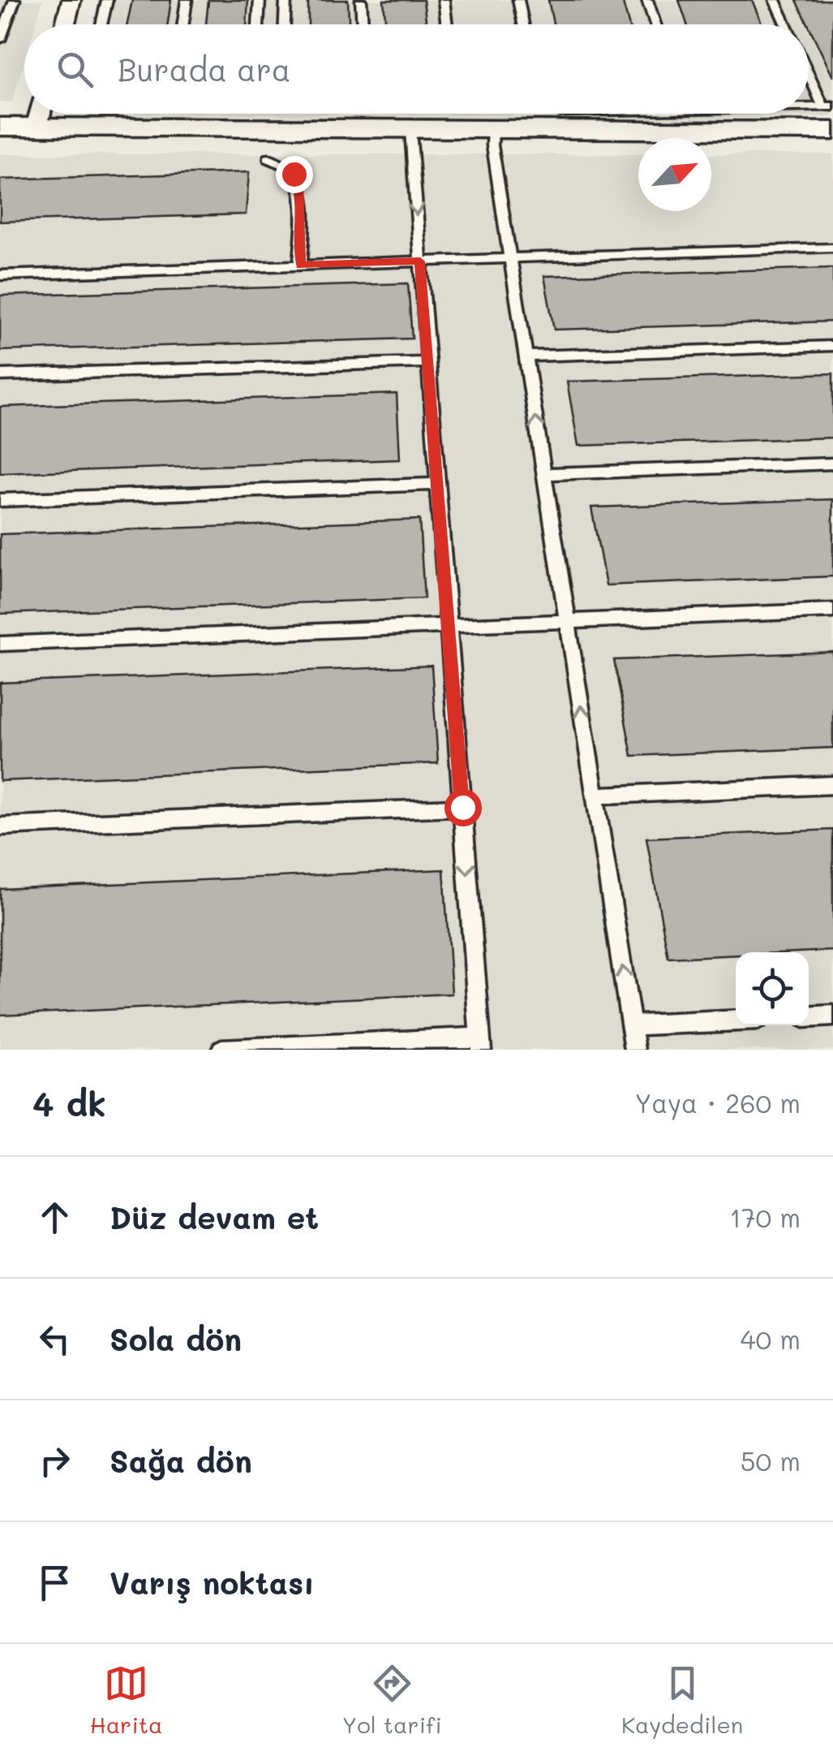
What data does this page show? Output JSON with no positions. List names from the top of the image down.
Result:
{
  "north": "top right",
  "page": {
    "search": "Burada ara",
    "heading": ["4 dk", "Yaya · 260 m"],
    "list": [
      ["Düz devam et", "170 m"],
      ["Sola dön", "40 m"],
      ["Sağa dön", "50 m"],
      "Varış noktası"
    ],
    "nav": ["Harita", "Yol tarifi", "Kaydedilen"]
  }
}
